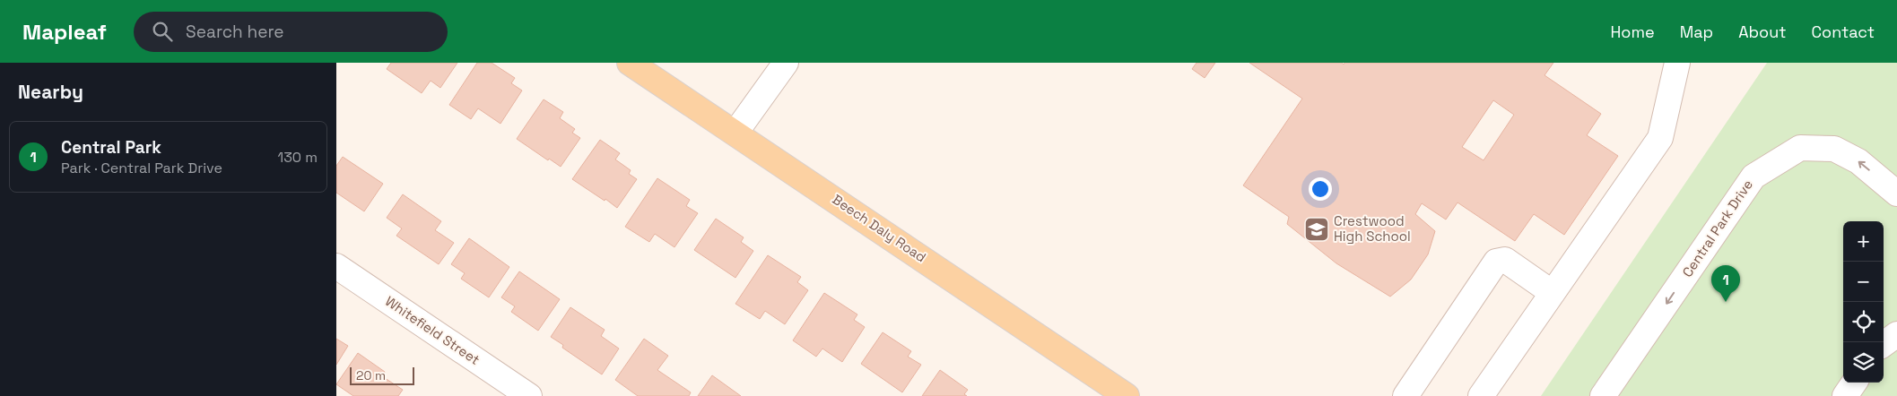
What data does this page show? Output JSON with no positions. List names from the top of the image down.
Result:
{
  "streets": {
    "main road": ["Beech Daly Road"],
    "street": ["Central Park Drive", "Whitefield Street"]
  },
  "one_way": ["Central Park Drive"],
  "places": {
    "school or university": ["Crestwood High School"]
  },
  "scale_bar": "20 m",
  "page": {
    "header": "Mapleaf",
    "search": "Search here",
    "nav": [
      "Home",
      "Map",
      "About",
      "Contact"
    ],
    "heading": "Nearby",
    "list": [
      {
        "mark": "1",
        "name": "Central Park",
        "note": "Park · Central Park Drive",
        "value": "130 m"
      }
    ],
    "map_buttons": ["+", "−"],
    "pins": "1",
    "scale": "20 m"
  }
}
